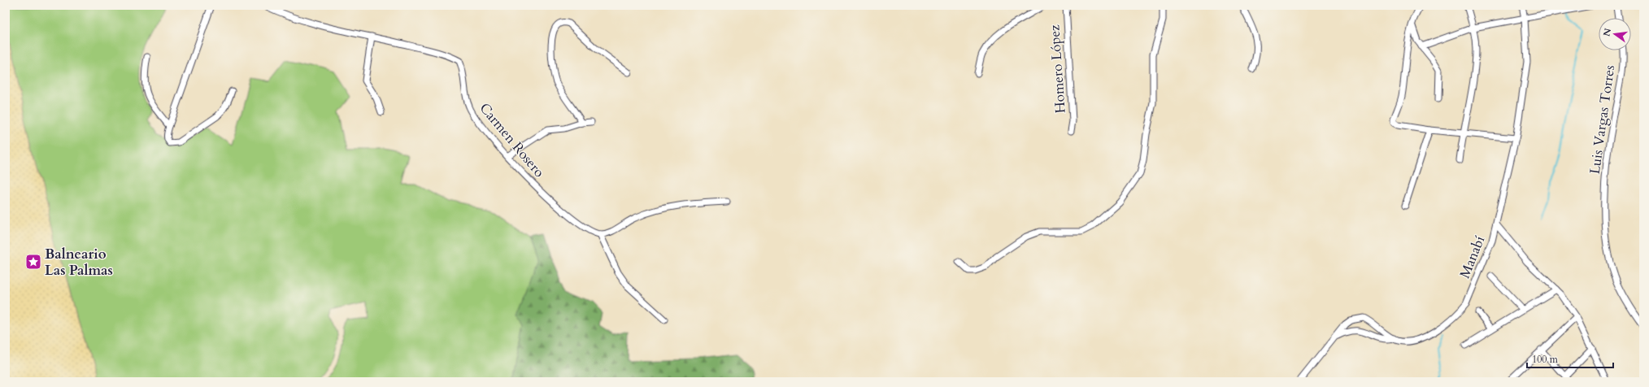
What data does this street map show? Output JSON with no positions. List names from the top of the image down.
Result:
{
  "streets": {
    "street": [
      "Homero López",
      "Luis Vargas Torres",
      "Carmen Rosero",
      "Manabí"
    ]
  },
  "places": {
    "place": ["Balneario Las Palmas"]
  },
  "scale_bar": "100 m",
  "north": "left"
}
